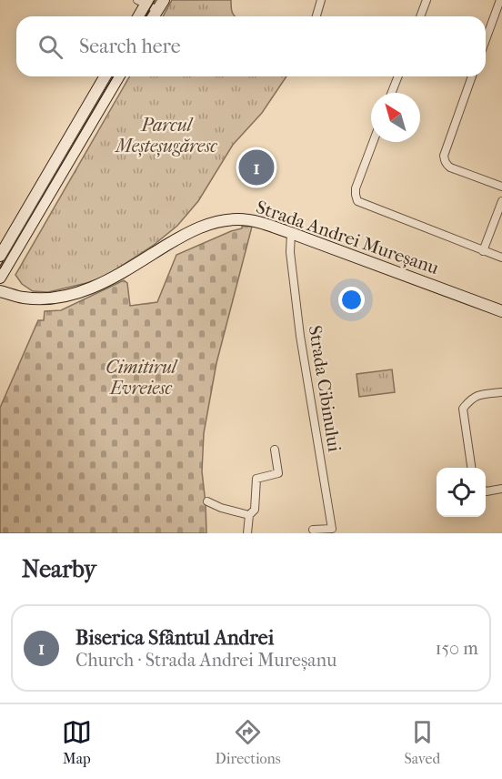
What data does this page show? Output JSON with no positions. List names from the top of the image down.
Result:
{
  "streets": {
    "street": ["Strada Andrei Mureșanu", "Strada Cibinului"]
  },
  "crossings": [
    ["Strada Andrei Mureșanu", "Strada Cibinului"]
  ],
  "parks": ["Parcul Meșteșugăresc", "Cimitirul Evreiesc"],
  "north": "top left",
  "page": {
    "search": "Search here",
    "pins": "1",
    "heading": "Nearby",
    "list": [
      {
        "mark": "1",
        "name": "Biserica Sfântul Andrei",
        "note": "Church · Strada Andrei Mureșanu",
        "value": "150 m"
      }
    ],
    "nav": ["Map", "Directions", "Saved"]
  }
}
